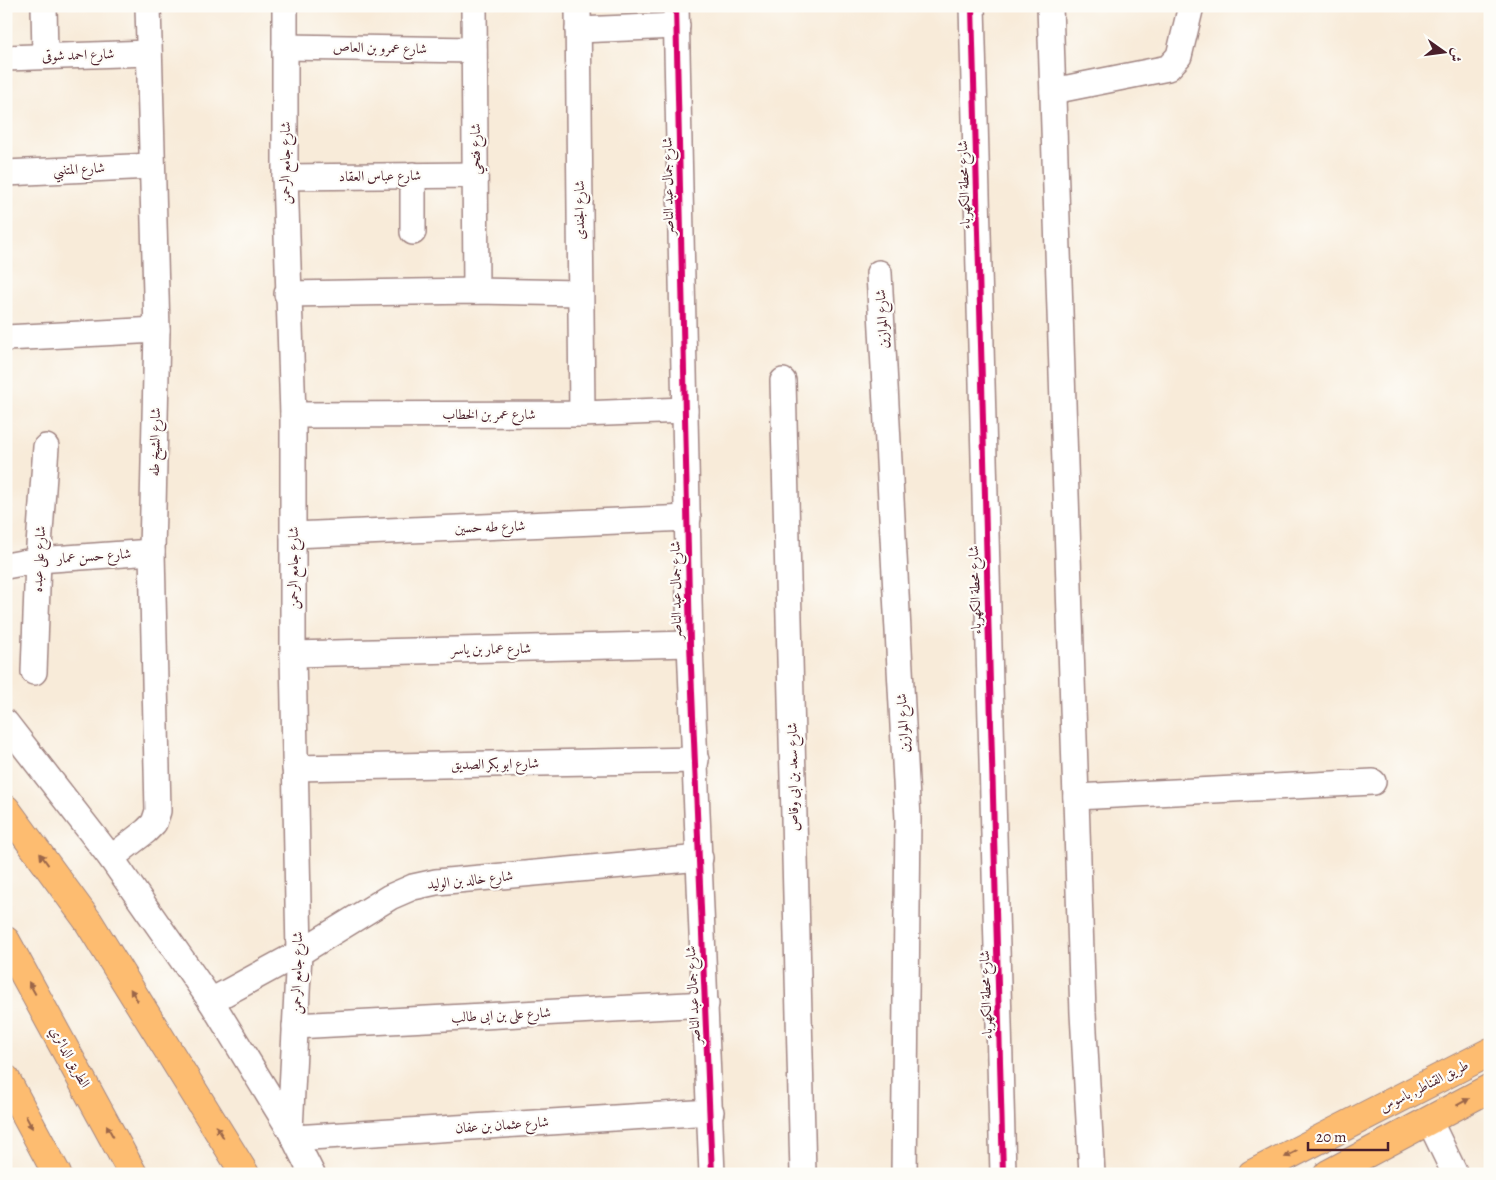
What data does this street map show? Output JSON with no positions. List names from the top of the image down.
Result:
{
  "streets": {
    "main road": ["الطريق الدائري", "طريق القناطر, باسوس"],
    "street": [
      "شارع عمرو بن العاص",
      "شارع احمد شوقى",
      "شارع فتحي",
      "شارع جامع الرحمن",
      "شارع المتنبي",
      "شارع عباس العقاد",
      "شارع محطة الكهرباء",
      "شارع جمال عبد الناصر",
      "شارع الجندى",
      "شارع الموازين",
      "شارع عمر بن الخطاب",
      "شارع الشيخ طه",
      "شارع طه حسين",
      "شارع حسن عمار",
      "شارع على عبده",
      "شارع عمار بن ياسر",
      "شارع ابو بكر الصديق",
      "شارع سعد بن ابى وقاص",
      "شارع خالد بن الوليد",
      "شارع على بن ابى طالب",
      "شارع عثمان بن عفان"
    ]
  },
  "crossings": [
    ["شارع عمرو بن العاص", "شارع فتحي"],
    ["شارع عمرو بن العاص", "شارع جامع الرحمن"],
    ["شارع احمد شوقى", "شارع الشيخ طه"],
    ["شارع فتحي", "شارع عباس العقاد"],
    ["شارع جامع الرحمن", "شارع عباس العقاد"],
    ["شارع جامع الرحمن", "شارع عمر بن الخطاب"],
    ["شارع جامع الرحمن", "شارع طه حسين"],
    ["شارع جامع الرحمن", "شارع عمار بن ياسر"],
    ["شارع جامع الرحمن", "شارع ابو بكر الصديق"],
    ["شارع جامع الرحمن", "شارع خالد بن الوليد"],
    ["شارع جامع الرحمن", "شارع على بن ابى طالب"],
    ["شارع جامع الرحمن", "شارع عثمان بن عفان"],
    ["شارع المتنبي", "شارع الشيخ طه"],
    ["شارع جمال عبد الناصر", "شارع عمر بن الخطاب"],
    ["شارع جمال عبد الناصر", "شارع طه حسين"],
    ["شارع جمال عبد الناصر", "شارع عمار بن ياسر"],
    ["شارع جمال عبد الناصر", "شارع ابو بكر الصديق"],
    ["شارع جمال عبد الناصر", "شارع خالد بن الوليد"],
    ["شارع جمال عبد الناصر", "شارع على بن ابى طالب"],
    ["شارع جمال عبد الناصر", "شارع عثمان بن عفان"],
    ["شارع الجندى", "شارع عمر بن الخطاب"],
    ["شارع الشيخ طه", "شارع حسن عمار"],
    ["شارع حسن عمار", "شارع على عبده"]
  ],
  "scale_bar": "20 m",
  "north": "right"
}
